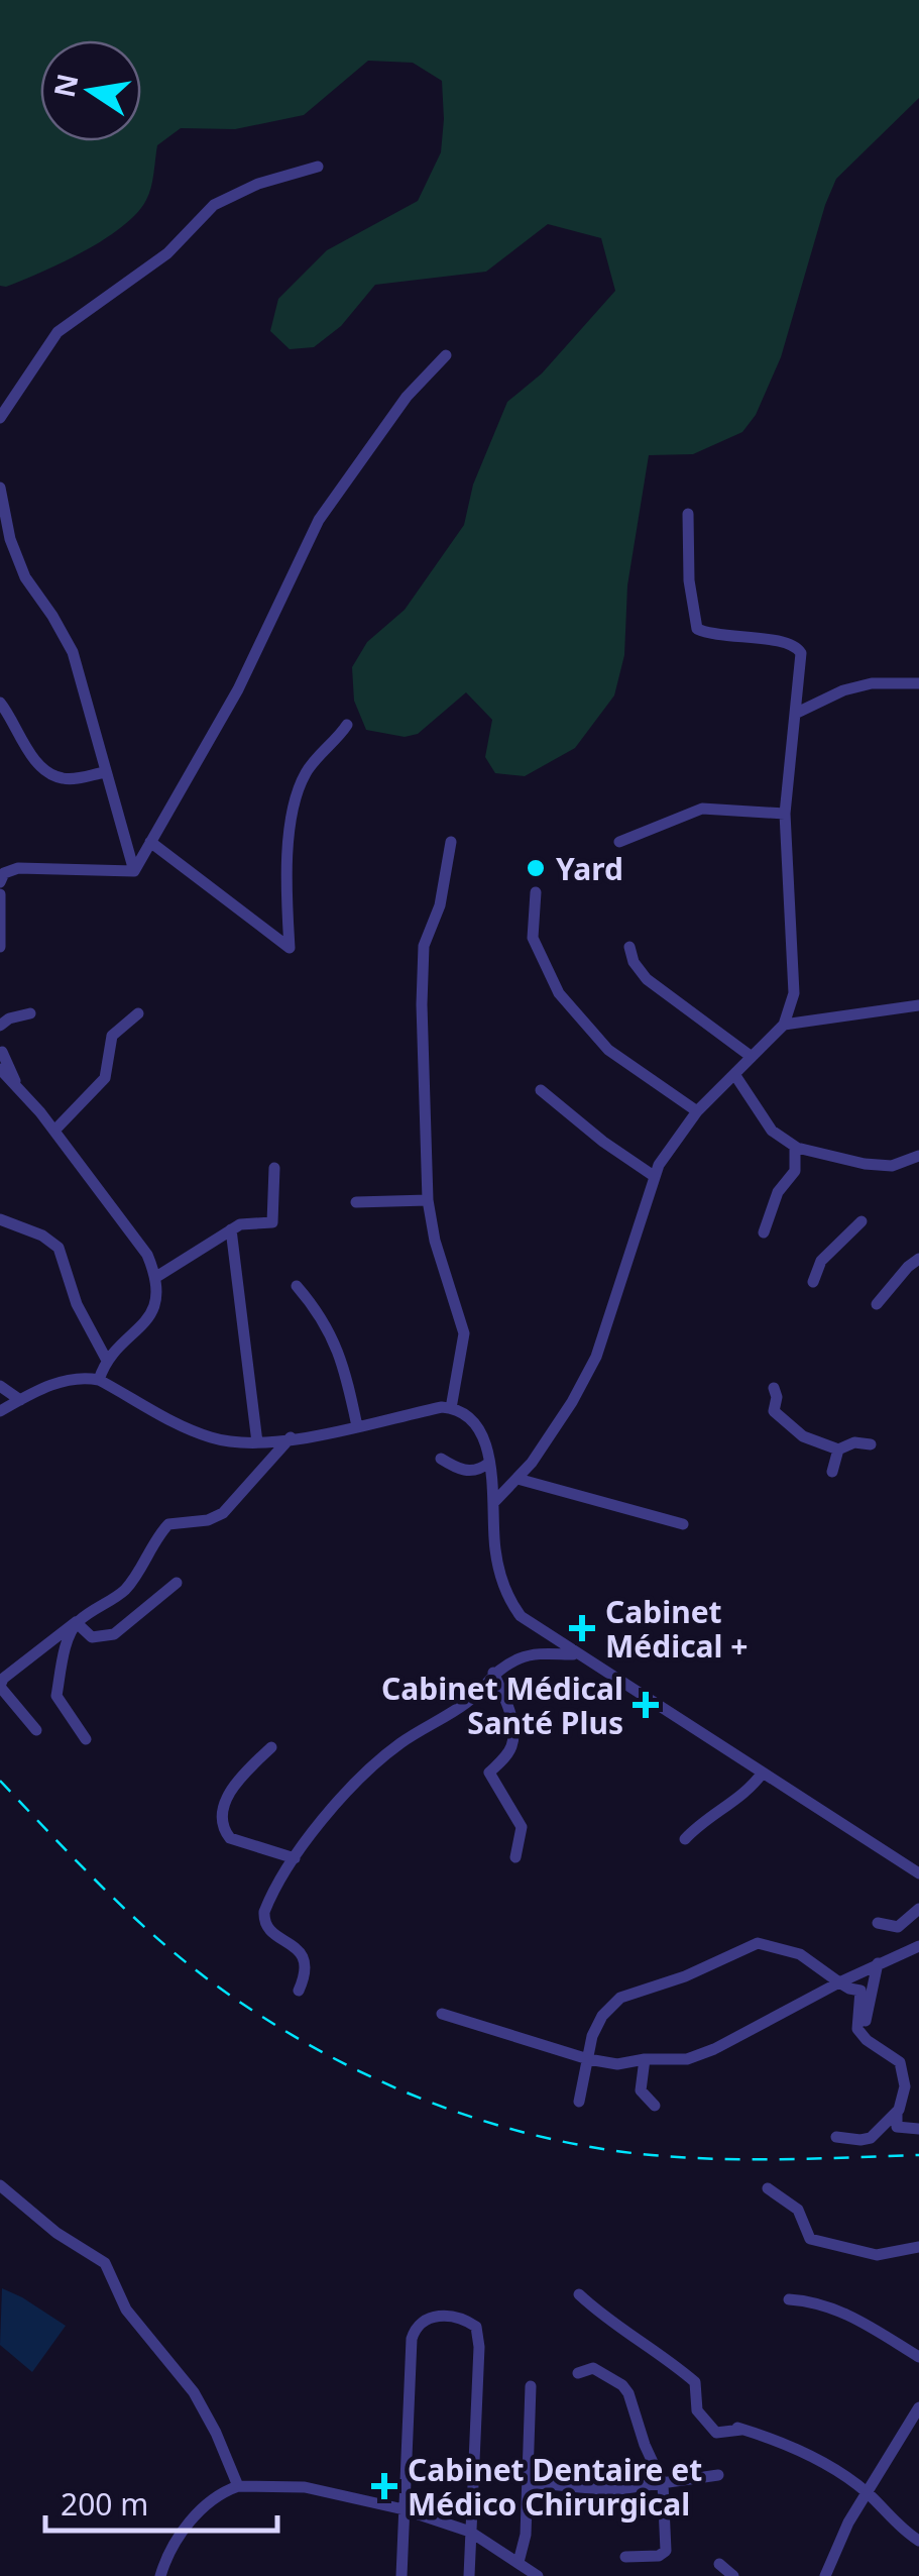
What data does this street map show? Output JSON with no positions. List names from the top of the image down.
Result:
{
  "places": {
    "other": ["Yard"],
    "health": ["Cabinet Médical +", "Cabinet Médical Santé Plus", "Cabinet Dentaire et Médico Chirurgical"]
  },
  "scale_bar": "200 m",
  "north": "left"
}
